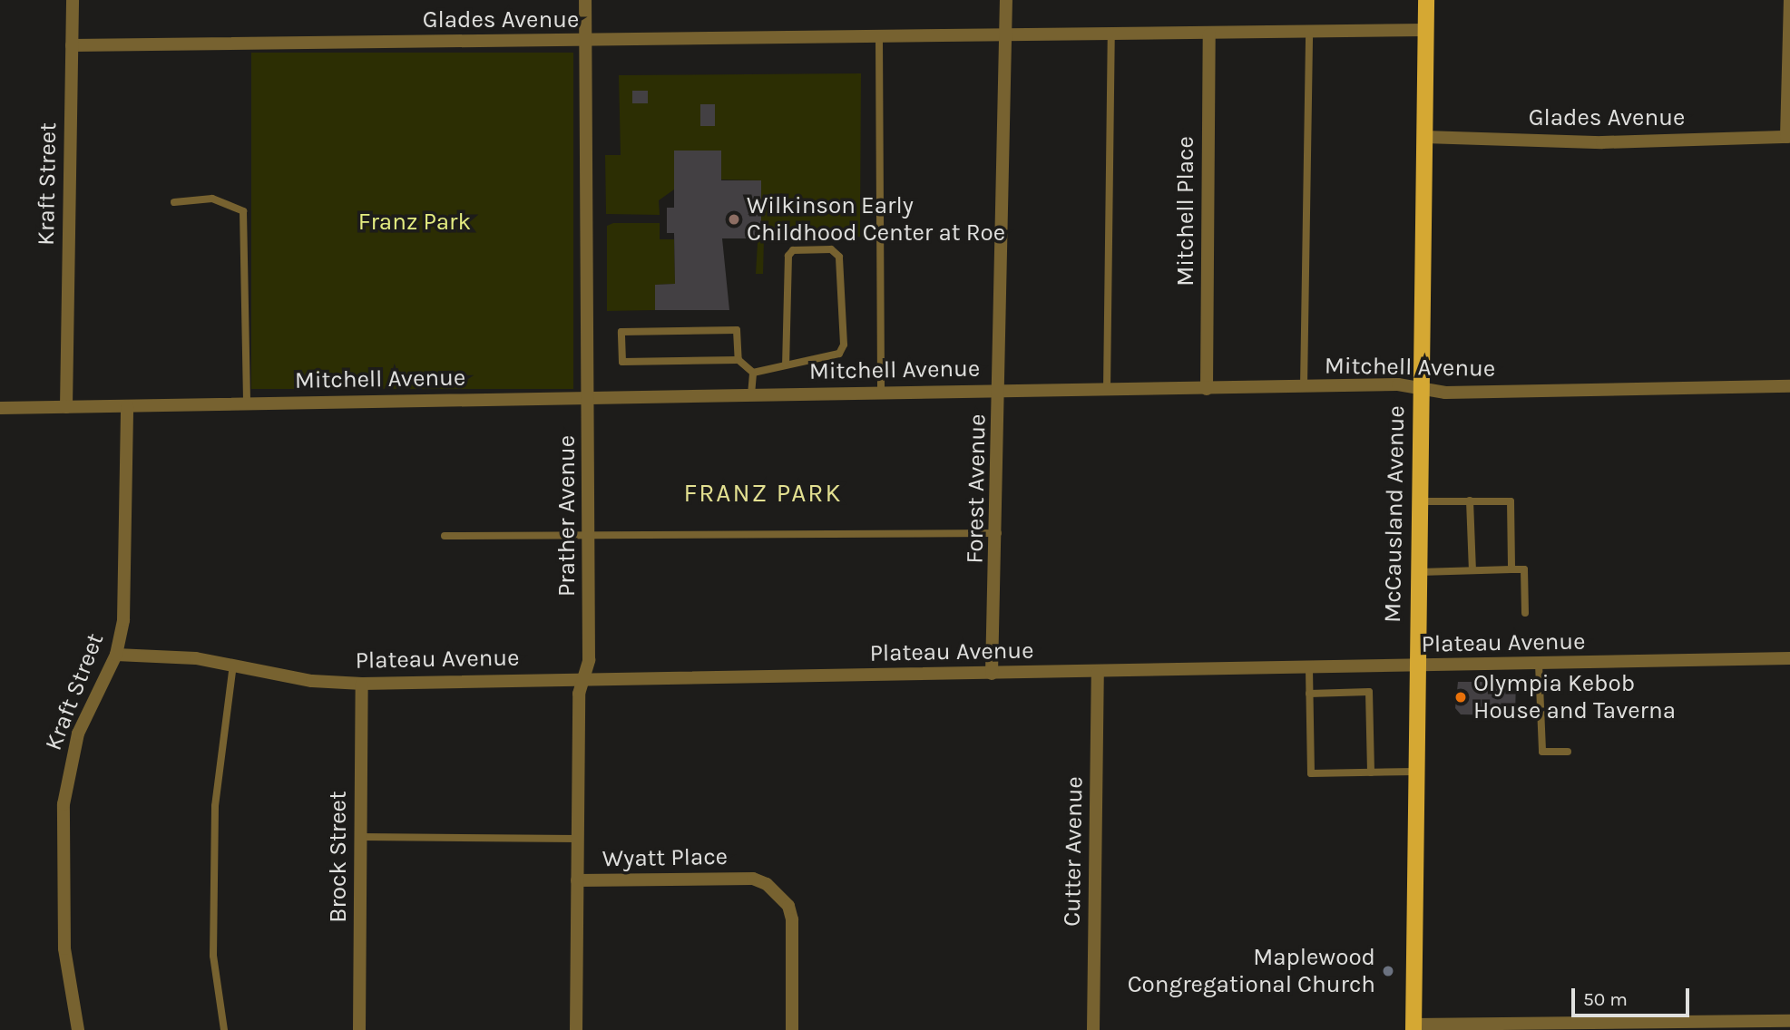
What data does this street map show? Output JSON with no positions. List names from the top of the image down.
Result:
{
  "streets": {
    "main road": ["McCausland Avenue"],
    "street": [
      "Glades Avenue",
      "Kraft Street",
      "Mitchell Place",
      "Mitchell Avenue",
      "Forest Avenue",
      "Prather Avenue",
      "Plateau Avenue",
      "Cutter Avenue",
      "Brock Street",
      "Wyatt Place"
    ]
  },
  "crossings": [
    ["Glades Avenue", "Kraft Street"],
    ["Glades Avenue", "Mitchell Place"],
    ["Glades Avenue", "Forest Avenue"],
    ["Glades Avenue", "McCausland Avenue"],
    ["Glades Avenue", "Prather Avenue"],
    ["Kraft Street", "Mitchell Avenue"],
    ["Kraft Street", "Plateau Avenue"],
    ["Mitchell Place", "Mitchell Avenue"],
    ["Mitchell Avenue", "Forest Avenue"],
    ["Mitchell Avenue", "McCausland Avenue"],
    ["Mitchell Avenue", "Prather Avenue"],
    ["Forest Avenue", "Plateau Avenue"],
    ["McCausland Avenue", "Plateau Avenue"],
    ["Prather Avenue", "Plateau Avenue"],
    ["Prather Avenue", "Wyatt Place"],
    ["Plateau Avenue", "Cutter Avenue"],
    ["Plateau Avenue", "Brock Street"]
  ],
  "districts": ["FRANZ PARK"],
  "parks": ["Franz Park"],
  "places": ["Wilkinson Early Childhood Center at Roe", "Olympia Kebob House and Taverna", "Maplewood Congregational Church"],
  "scale_bar": "50 m"
}
